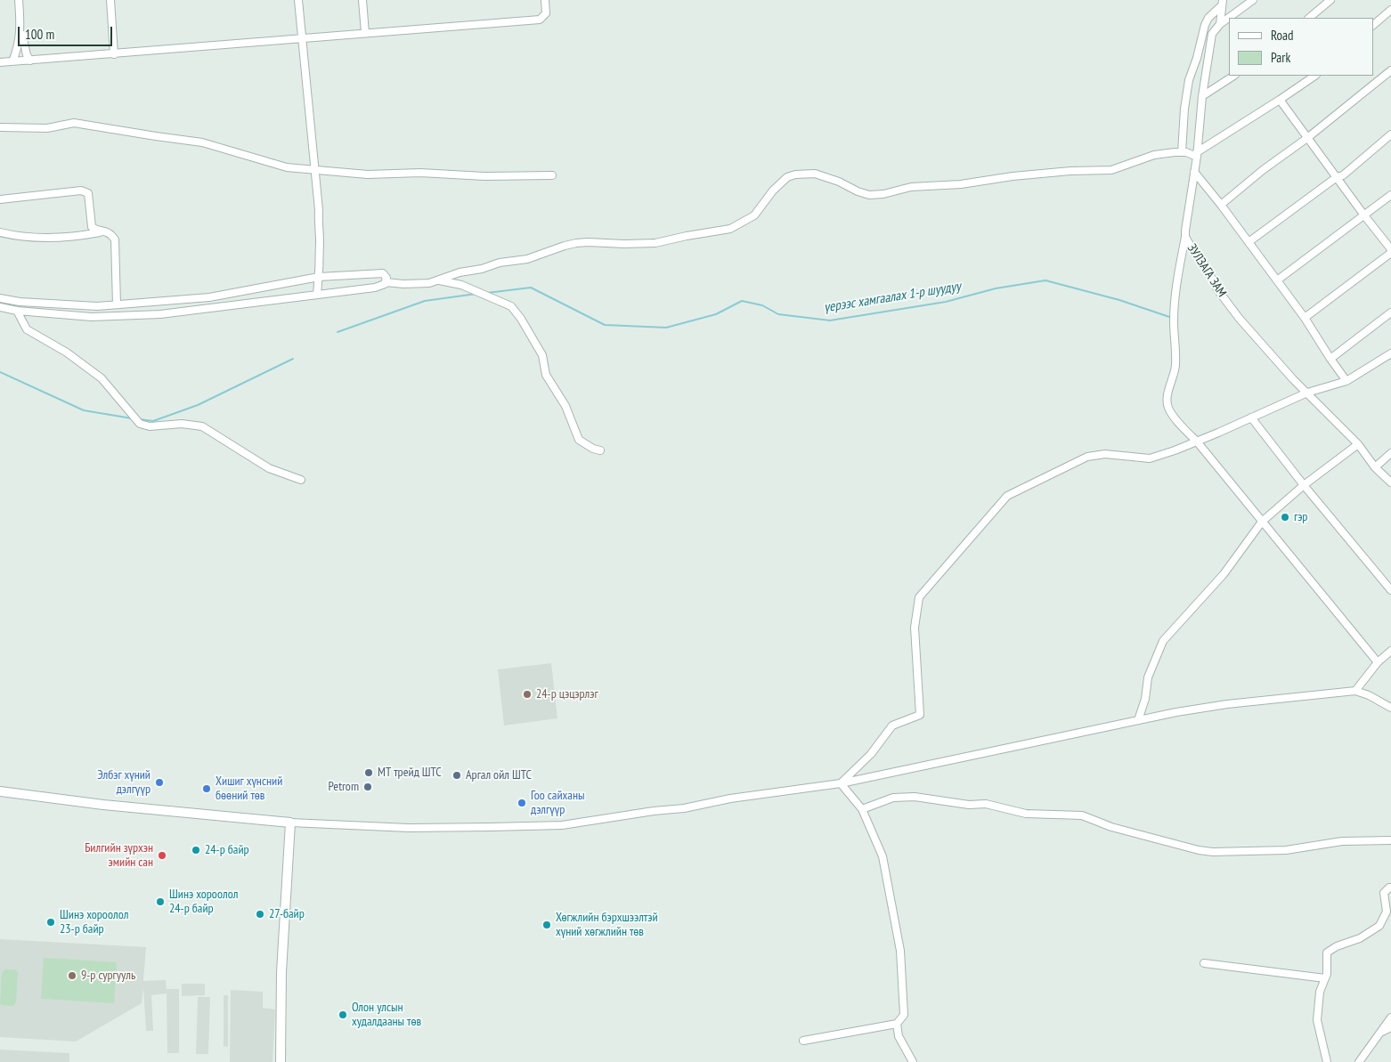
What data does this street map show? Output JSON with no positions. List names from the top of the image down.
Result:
{
  "streets": {
    "street": ["ЗУЛЗАГА ЗАМ"]
  },
  "water": ["үерээс хамгаалах 1-р шуудуу"],
  "places": [
    "гэр",
    "24-р цэцэрлэг",
    "МТ трейд ШТС",
    "Аргал ойл ШТС",
    "Элбэг хүний дэлгүүр",
    "Petrom",
    "Хишиг хүнсний бөөний төв",
    "Гоо сайханы дэлгүүр",
    "24-р байр",
    "Билгийн зүрхэн эмийн сан",
    "Шинэ хороолол 24-р байр",
    "27-байр",
    "Шинэ хороолол 23-р байр",
    "Хөгжлийн бэрхшээлтэй хүний хөгжлийн төв",
    "9-р сургууль",
    "Олон улсын худалдааны төв"
  ],
  "legend": ["Road", "Park"],
  "scale_bar": "100 m"
}
